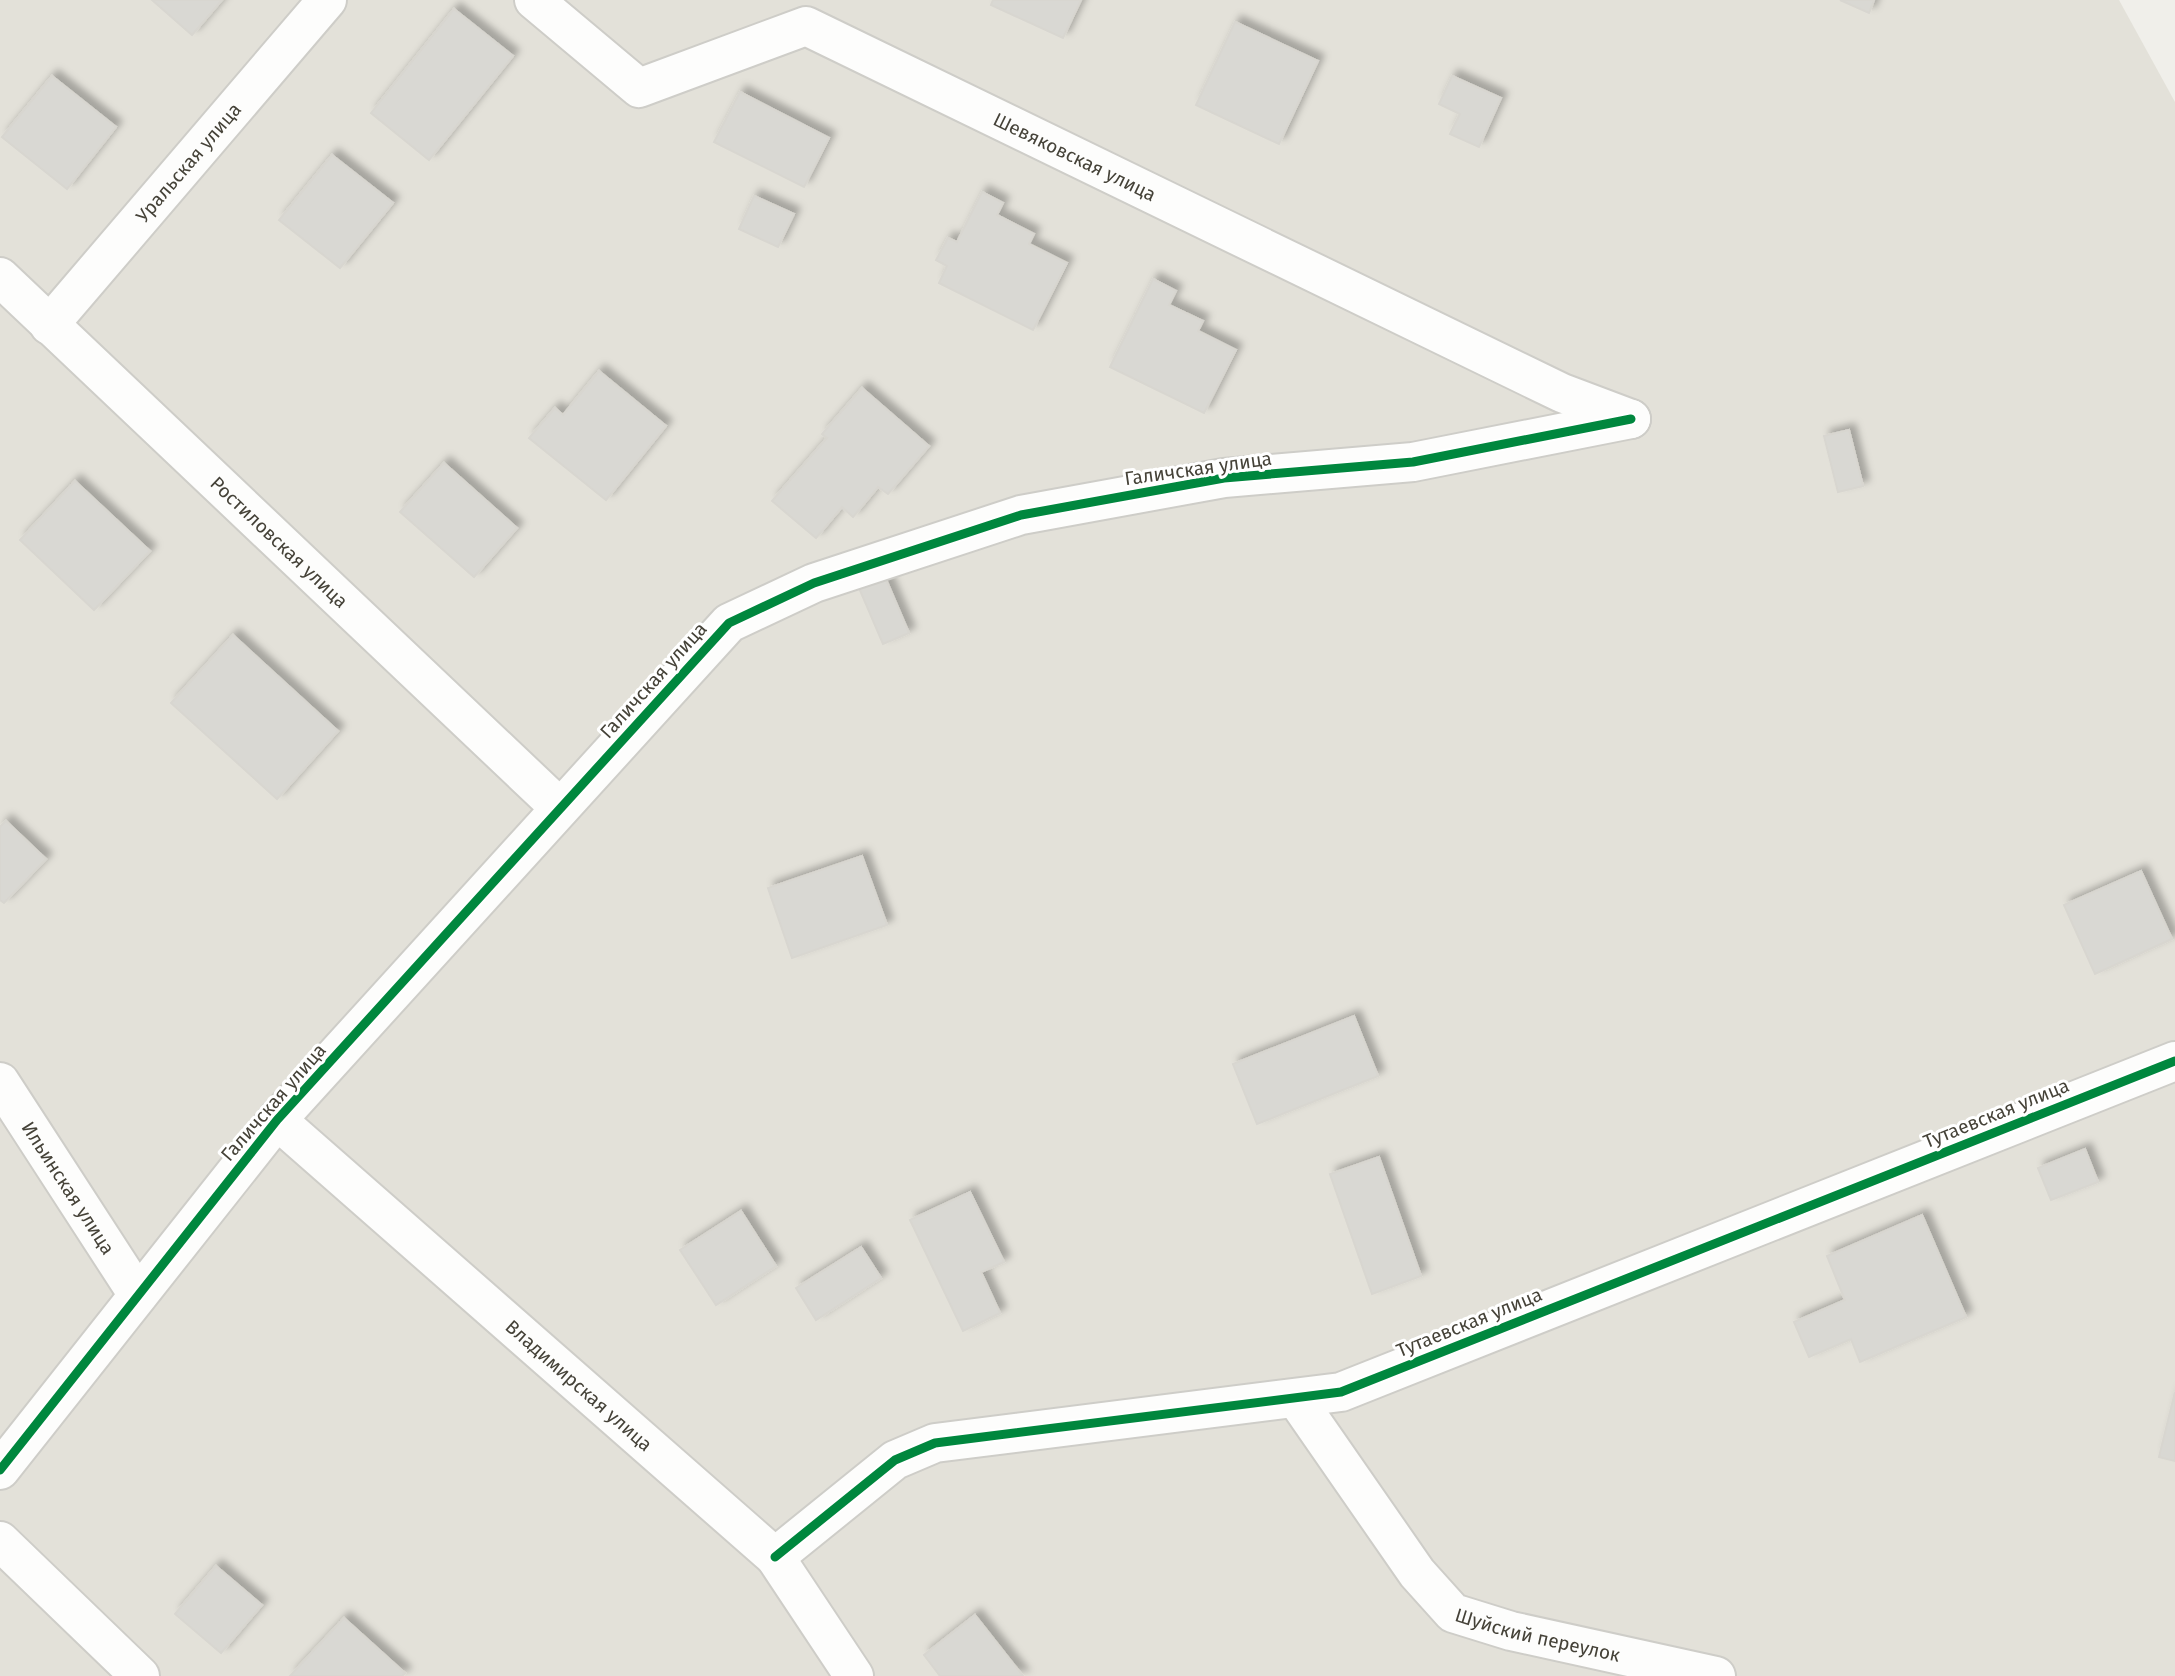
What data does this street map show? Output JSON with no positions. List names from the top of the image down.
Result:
{
  "streets": {
    "street": [
      "Шевяковская улица",
      "Уральская улица",
      "Галичская улица",
      "Ростиловская улица",
      "Тутаевская улица",
      "Ильинская улица",
      "Владимирская улица",
      "Шуйский переулок"
    ]
  },
  "crossings": [
    ["Шевяковская улица", "Галичская улица"],
    ["Уральская улица", "Ростиловская улица"],
    ["Галичская улица", "Ростиловская улица"],
    ["Галичская улица", "Ильинская улица"],
    ["Галичская улица", "Владимирская улица"],
    ["Тутаевская улица", "Владимирская улица"],
    ["Тутаевская улица", "Шуйский переулок"]
  ]
}
